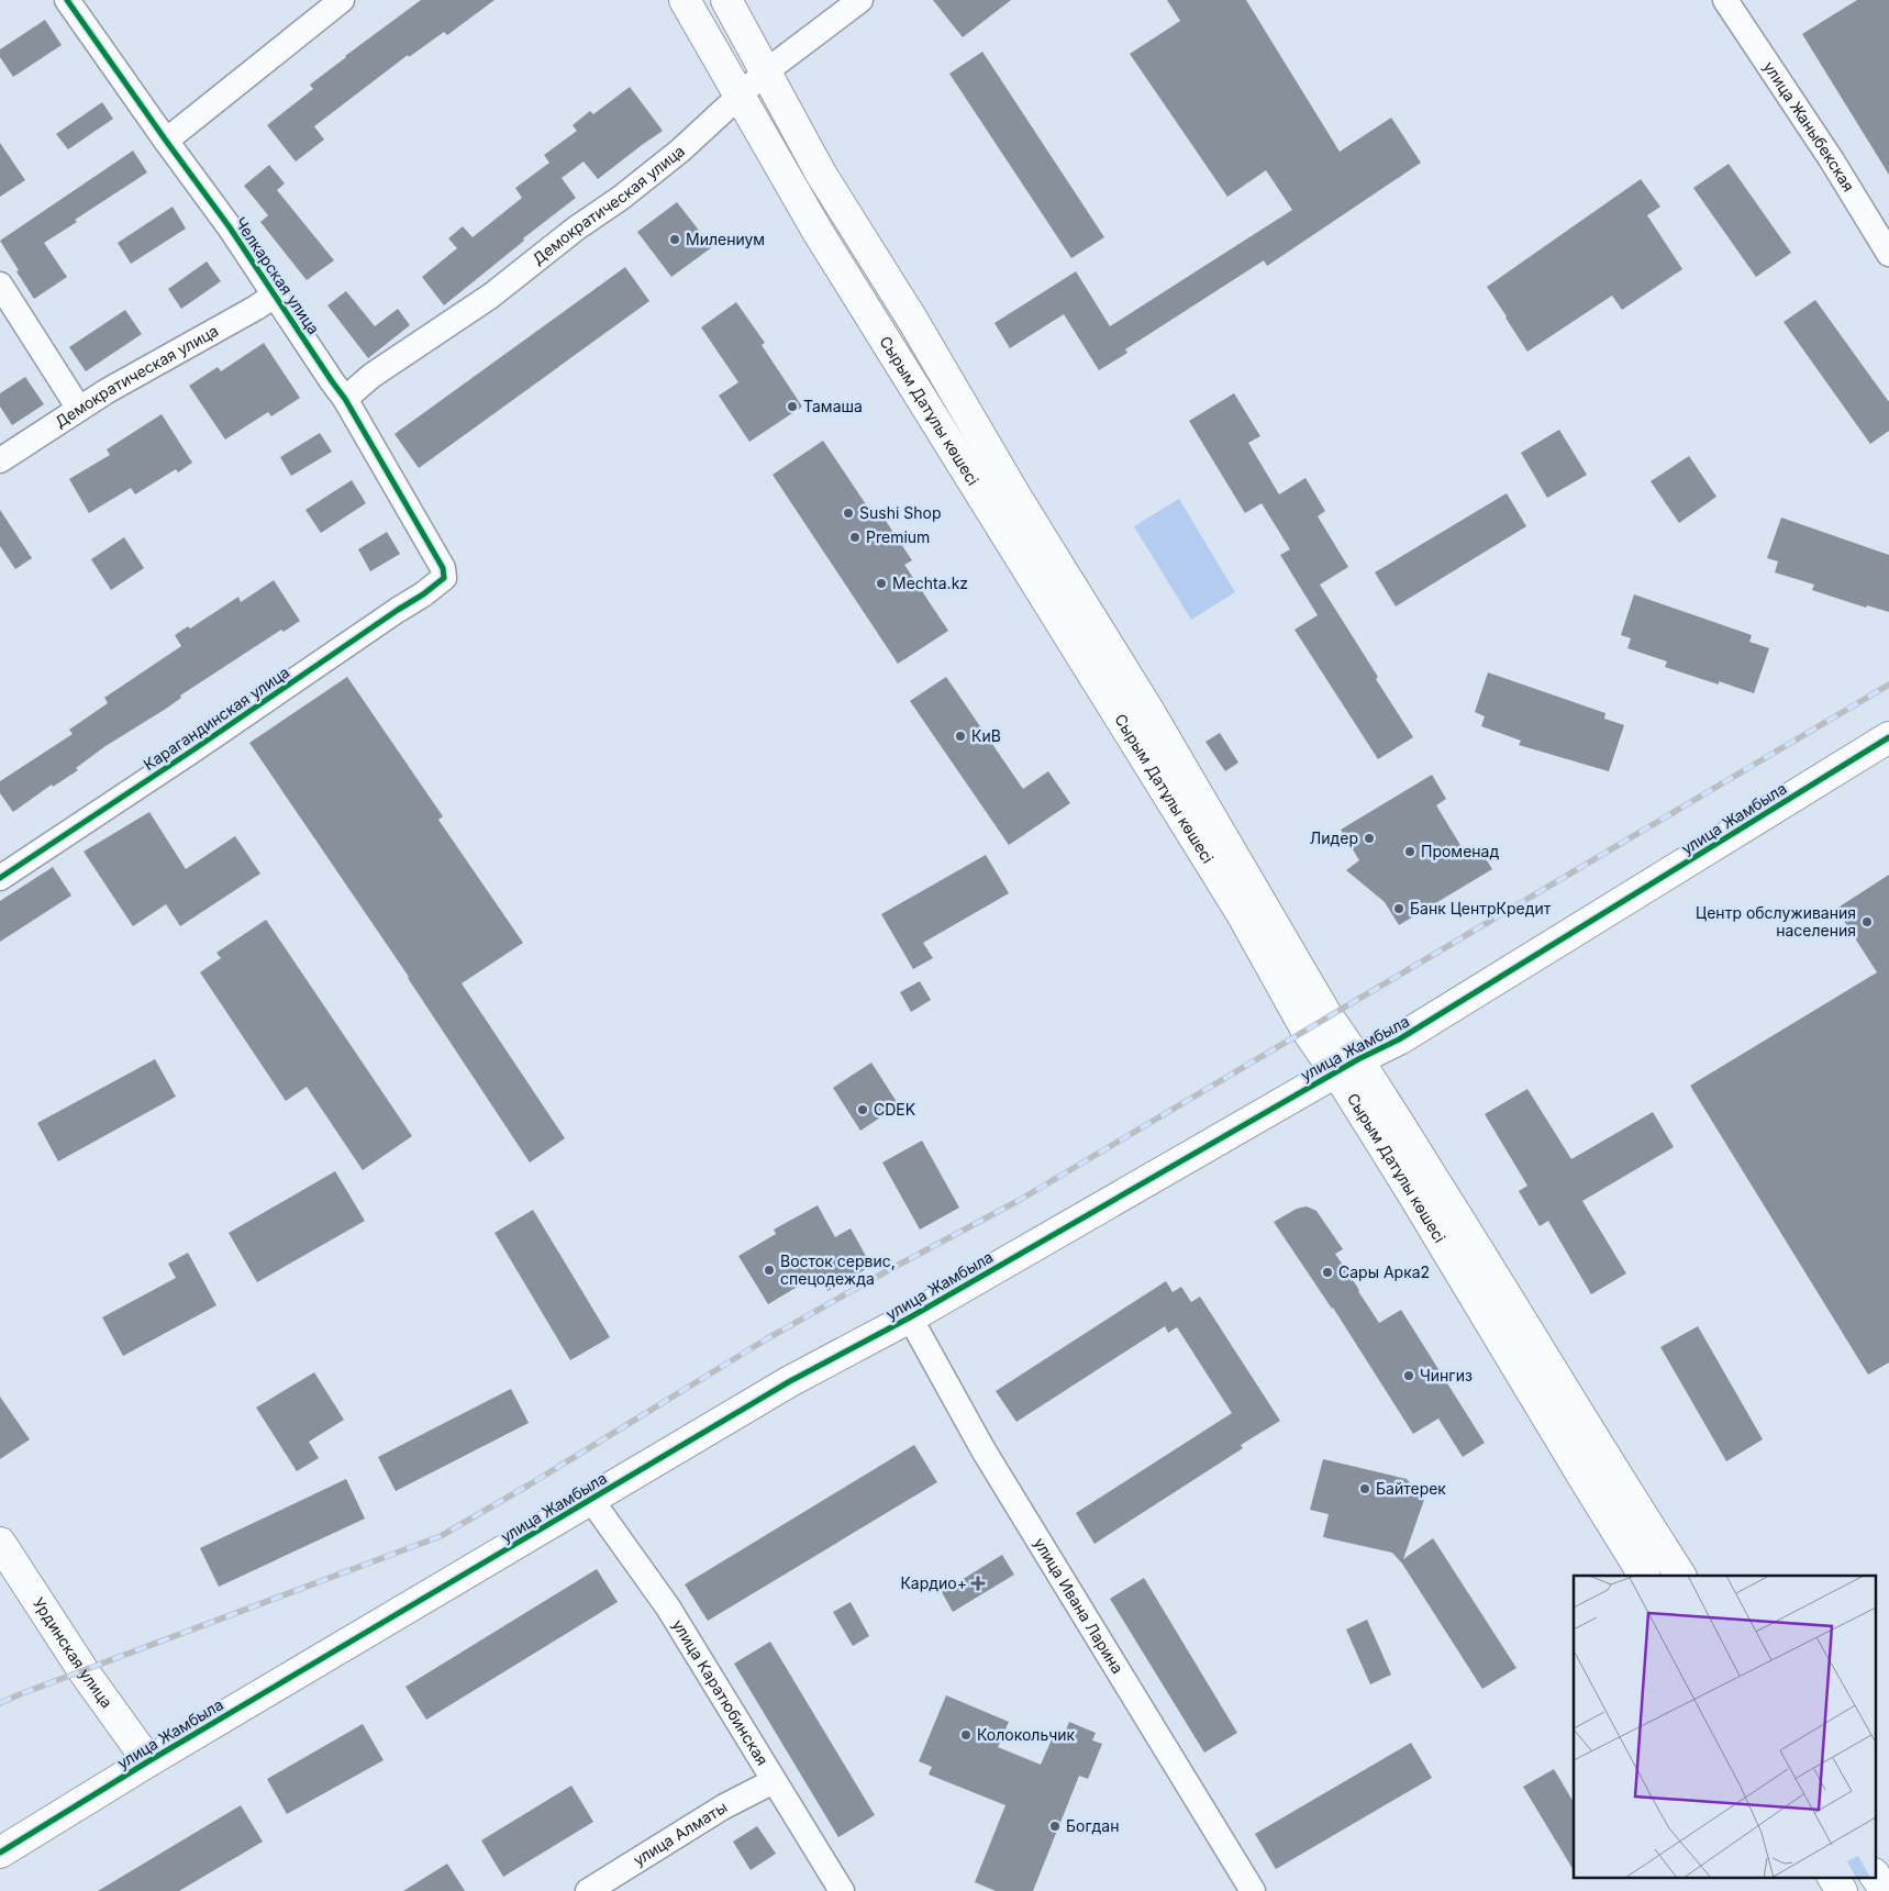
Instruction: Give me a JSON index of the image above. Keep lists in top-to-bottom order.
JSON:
{
  "streets": {
    "main road": ["Сырым Датұлы көшесі", "улица Жамбыла", "Урдинская улица"],
    "street": [
      "улица Жаныбекская",
      "Демократическая улица",
      "Челкарская улица",
      "Карагандинская улица",
      "улица Ивана Ларина",
      "улица Каратюбинская",
      "улица Алматы"
    ]
  },
  "crossings": [
    ["Демократическая улица", "Челкарская улица"],
    ["Демократическая улица", "Сырым Датұлы көшесі"],
    ["Челкарская улица", "Карагандинская улица"],
    ["Сырым Датұлы көшесі", "улица Жамбыла"],
    ["улица Жамбыла", "улица Ивана Ларина"],
    ["улица Жамбыла", "Урдинская улица"],
    ["улица Жамбыла", "улица Каратюбинская"],
    ["улица Каратюбинская", "улица Алматы"]
  ],
  "places": {
    "other": [
      "Милениум",
      "Тамаша",
      "Sushi Shop",
      "Premium",
      "Mechta.kz",
      "КиВ",
      "Лидер",
      "Променад",
      "Банк ЦентрКредит",
      "Центр обслуживания наcеления",
      "CDEK",
      "Восток сервис, спецодежда",
      "Сары Арка2",
      "Чингиз",
      "Байтерек",
      "Колокольчик",
      "Богдан"
    ],
    "health": ["Кардио+"]
  }
}
